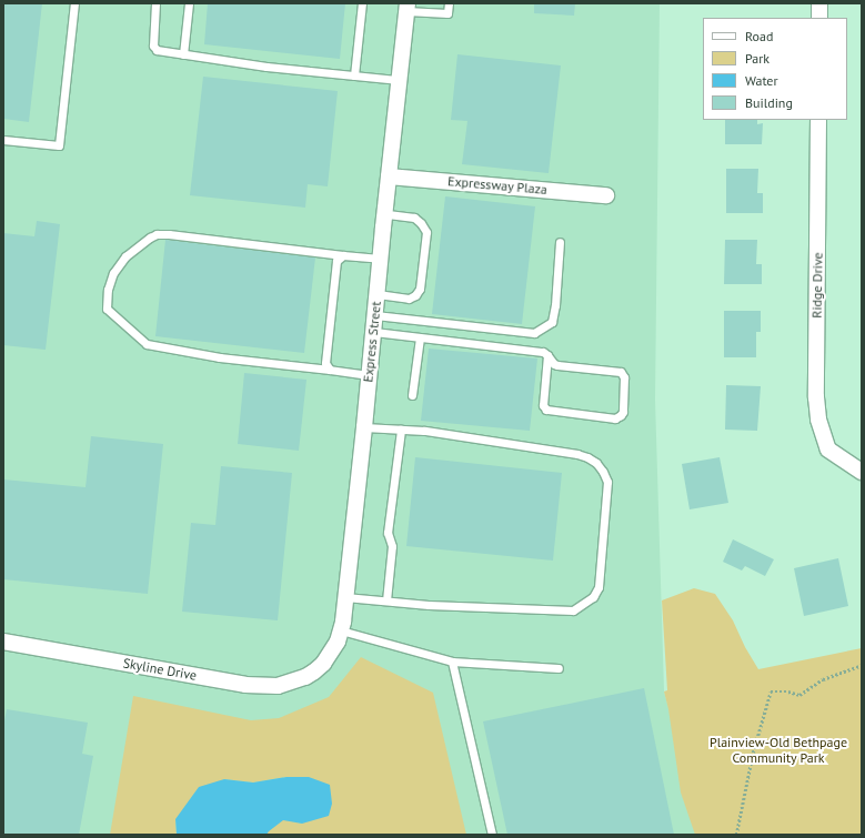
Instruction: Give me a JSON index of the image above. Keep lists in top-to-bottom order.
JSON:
{
  "streets": {
    "street": [
      "Expressway Plaza",
      "Ridge Drive",
      "Express Street",
      "Skyline Drive"
    ]
  },
  "crossings": [
    ["Expressway Plaza", "Express Street"],
    ["Express Street", "Skyline Drive"]
  ],
  "parks": ["Plainview-Old Bethpage Community Park"],
  "legend": [
    "Road",
    "Park",
    "Water",
    "Building"
  ]
}
